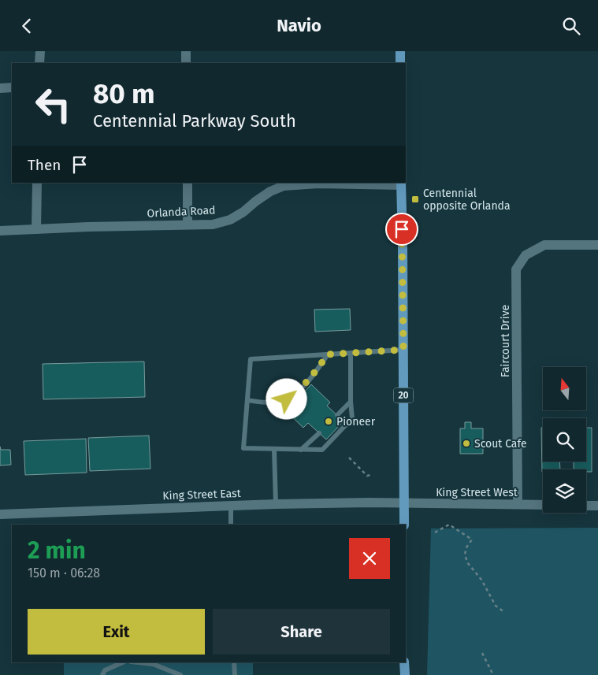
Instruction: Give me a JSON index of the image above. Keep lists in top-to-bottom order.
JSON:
{
  "streets": {
    "main road": ["20"],
    "street": [
      "Orlanda Road",
      "Faircourt Drive",
      "King Street West",
      "King Street East"
    ]
  },
  "crossings": [
    ["Orlanda Road", "20"],
    ["Faircourt Drive", "King Street West"],
    ["20", "King Street West"],
    ["20", "King Street East"],
    ["King Street West", "King Street East"]
  ],
  "places": {
    "transit": ["Centennial opposite Orlanda"],
    "other": ["Pioneer", "Scout Cafe"]
  },
  "north": "top",
  "page": {
    "header": "Navio",
    "turn": ["80 m", "Centennial Parkway South"],
    "then": "Then",
    "heading": ["2 min", "150 m · 06:28"],
    "buttons": ["Exit", "Share"]
  }
}
